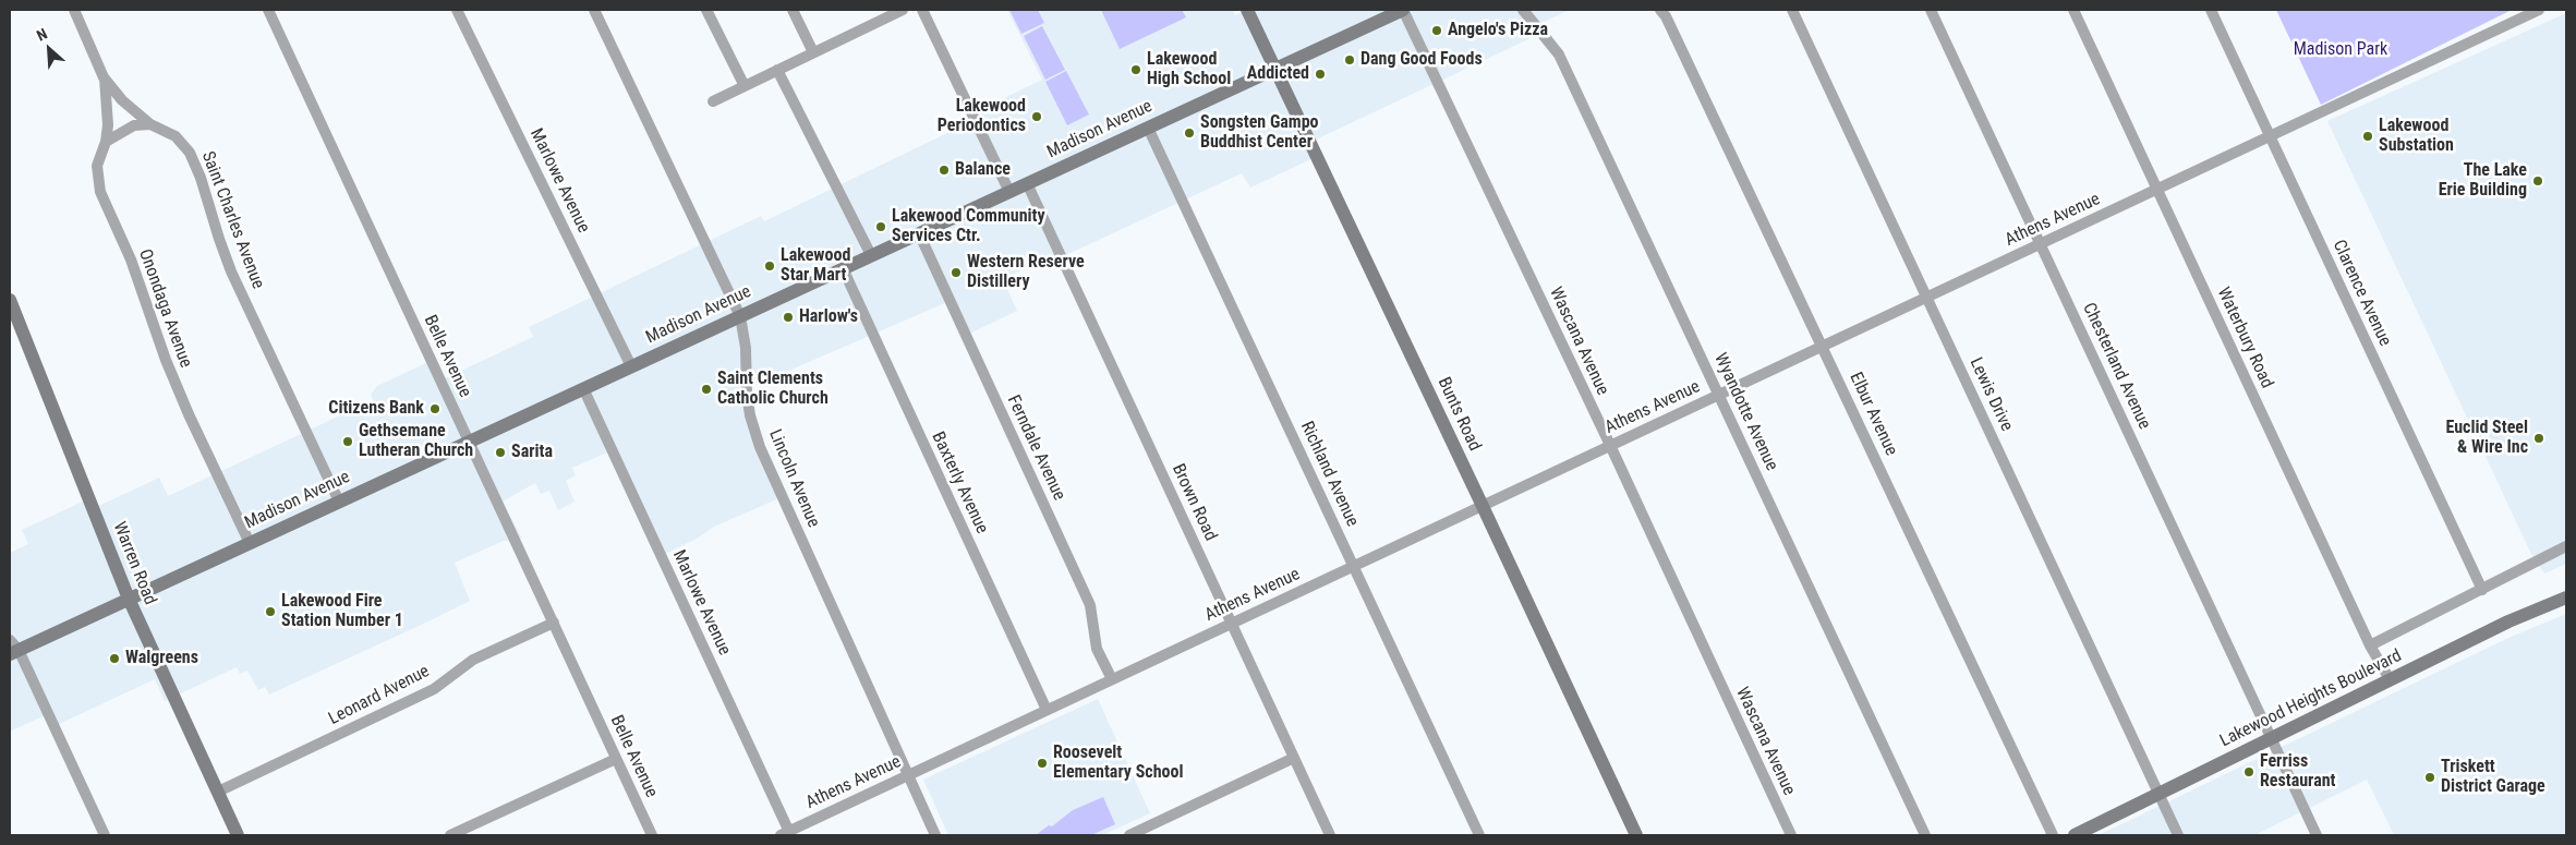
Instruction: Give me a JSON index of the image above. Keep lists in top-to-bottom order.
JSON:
{
  "streets": {
    "main road": [
      "Madison Avenue",
      "Bunts Road",
      "Warren Road",
      "Lakewood Heights Boulevard"
    ],
    "street": [
      "Marlowe Avenue",
      "Saint Charles Avenue",
      "Athens Avenue",
      "Clarence Avenue",
      "Onondaga Avenue",
      "Waterbury Road",
      "Wascana Avenue",
      "Belle Avenue",
      "Chesterland Avenue",
      "Lewis Drive",
      "Wyandotte Avenue",
      "Elbur Avenue",
      "Ferndale Avenue",
      "Richland Avenue",
      "Lincoln Avenue",
      "Baxterly Avenue",
      "Brown Road",
      "Leonard Avenue"
    ]
  },
  "crossings": [
    ["Madison Avenue", "Marlowe Avenue"],
    ["Madison Avenue", "Saint Charles Avenue"],
    ["Madison Avenue", "Onondaga Avenue"],
    ["Madison Avenue", "Wascana Avenue"],
    ["Madison Avenue", "Belle Avenue"],
    ["Madison Avenue", "Bunts Road"],
    ["Madison Avenue", "Ferndale Avenue"],
    ["Madison Avenue", "Richland Avenue"],
    ["Madison Avenue", "Lincoln Avenue"],
    ["Madison Avenue", "Baxterly Avenue"],
    ["Madison Avenue", "Brown Road"],
    ["Madison Avenue", "Warren Road"],
    ["Marlowe Avenue", "Athens Avenue"],
    ["Saint Charles Avenue", "Onondaga Avenue"],
    ["Athens Avenue", "Clarence Avenue"],
    ["Athens Avenue", "Waterbury Road"],
    ["Athens Avenue", "Wascana Avenue"],
    ["Athens Avenue", "Chesterland Avenue"],
    ["Athens Avenue", "Lewis Drive"],
    ["Athens Avenue", "Wyandotte Avenue"],
    ["Athens Avenue", "Bunts Road"],
    ["Athens Avenue", "Elbur Avenue"],
    ["Athens Avenue", "Ferndale Avenue"],
    ["Athens Avenue", "Richland Avenue"],
    ["Athens Avenue", "Lincoln Avenue"],
    ["Athens Avenue", "Baxterly Avenue"],
    ["Athens Avenue", "Brown Road"],
    ["Waterbury Road", "Lakewood Heights Boulevard"],
    ["Belle Avenue", "Leonard Avenue"],
    ["Chesterland Avenue", "Lakewood Heights Boulevard"],
    ["Lewis Drive", "Lakewood Heights Boulevard"],
    ["Warren Road", "Leonard Avenue"]
  ],
  "parks": ["Madison Park"],
  "places": [
    "Angelo's Pizza",
    "Dang Good Foods",
    "Lakewood High School",
    "Addicted",
    "Lakewood Periodontics",
    "Songsten Gampo Buddhist Center",
    "Lakewood Substation",
    "Balance",
    "The Lake Erie Building",
    "Lakewood Community Services Ctr.",
    "Lakewood Star Mart",
    "Western Reserve Distillery",
    "Harlow's",
    "Saint Clements Catholic Church",
    "Citizens Bank",
    "Euclid Steel & Wire Inc",
    "Gethsemane Lutheran Church",
    "Sarita",
    "Lakewood Fire Station Number 1",
    "Walgreens",
    "Roosevelt Elementary School",
    "Ferriss Restaurant",
    "Triskett District Garage"
  ],
  "north": "top left"
}
